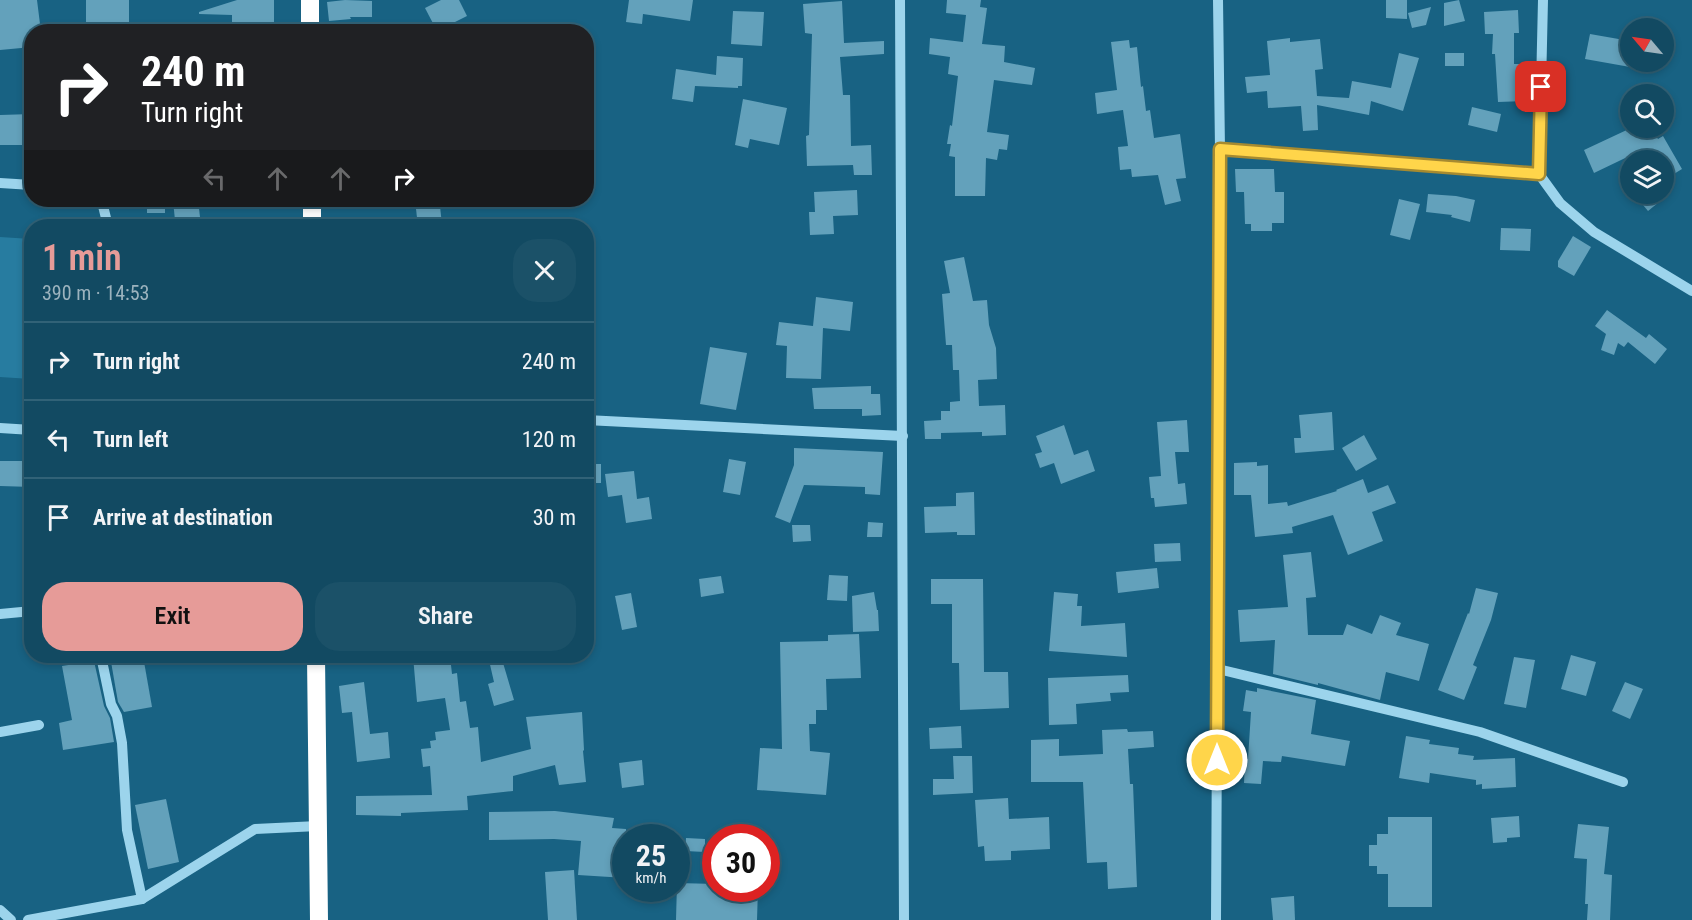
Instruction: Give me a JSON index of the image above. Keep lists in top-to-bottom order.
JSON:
{
  "north": "top left",
  "page": {
    "turn": ["240 m", "Turn right"],
    "heading": ["1 min", "390 m · 14:53"],
    "list": [
      {
        "name": "Turn right",
        "value": "240 m"
      },
      {
        "name": "Turn left",
        "value": "120 m"
      },
      {
        "name": "Arrive at destination",
        "value": "30 m"
      }
    ],
    "buttons": ["Exit", "Share"],
    "speed": "25 km/h",
    "limit": "30"
  }
}
